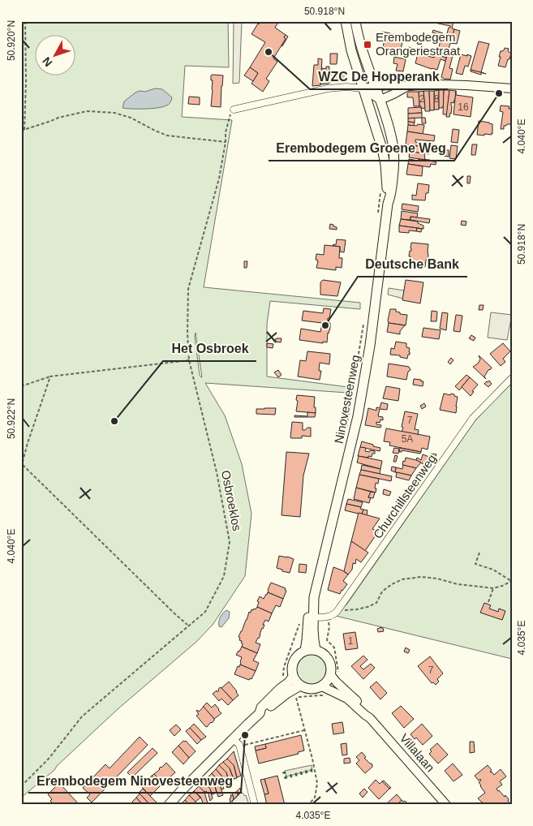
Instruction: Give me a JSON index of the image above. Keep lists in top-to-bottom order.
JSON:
{
  "streets": {
    "main road": ["Ninovesteenweg"],
    "street": ["Churchillsteenweg", "Villalaan"],
    "path": ["Osbroeklos"]
  },
  "crossings": [
    ["Ninovesteenweg", "Villalaan"]
  ],
  "places": {
    "transit": ["Erembodegem Orangeriestraat"],
    "other": [
      "WZC De Hopperank",
      "Erembodegem Groene Weg",
      "Deutsche Bank",
      "Het Osbroek",
      "Erembodegem Ninovesteenweg"
    ]
  },
  "house_numbers": [
    "2",
    "8",
    "16",
    "7",
    "5A",
    "1",
    "7"
  ],
  "north": "bottom left",
  "coordinates": [
    "50.918°N",
    "50.920°N",
    "4.040°E",
    "50.922°N",
    "4.035°E"
  ]
}
